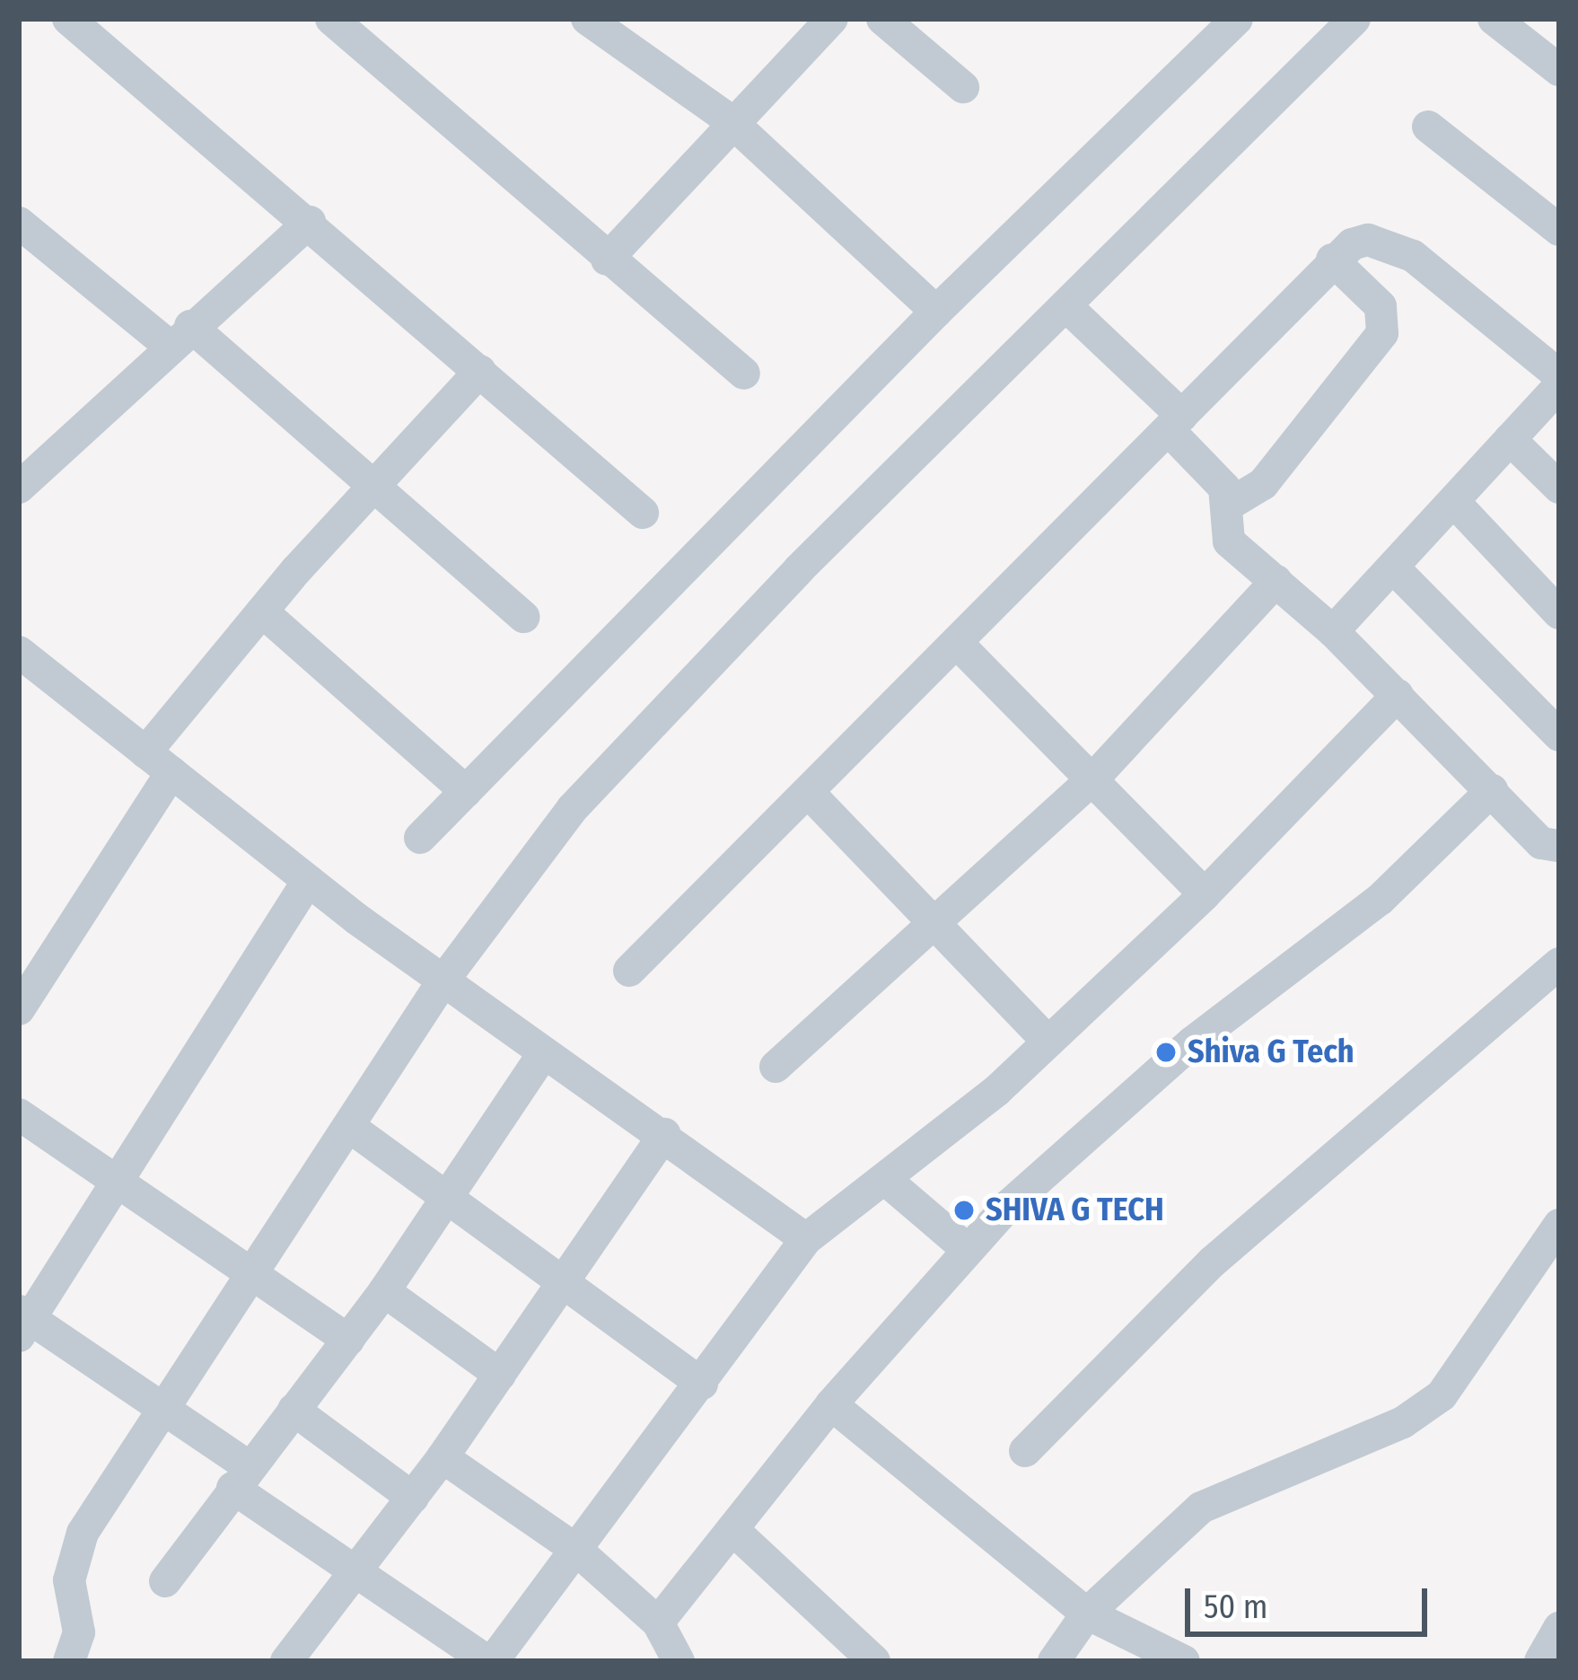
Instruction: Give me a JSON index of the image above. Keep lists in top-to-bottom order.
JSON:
{
  "places": ["Shiva G Tech", "SHIVA G TECH"],
  "scale_bar": "50 m"
}
